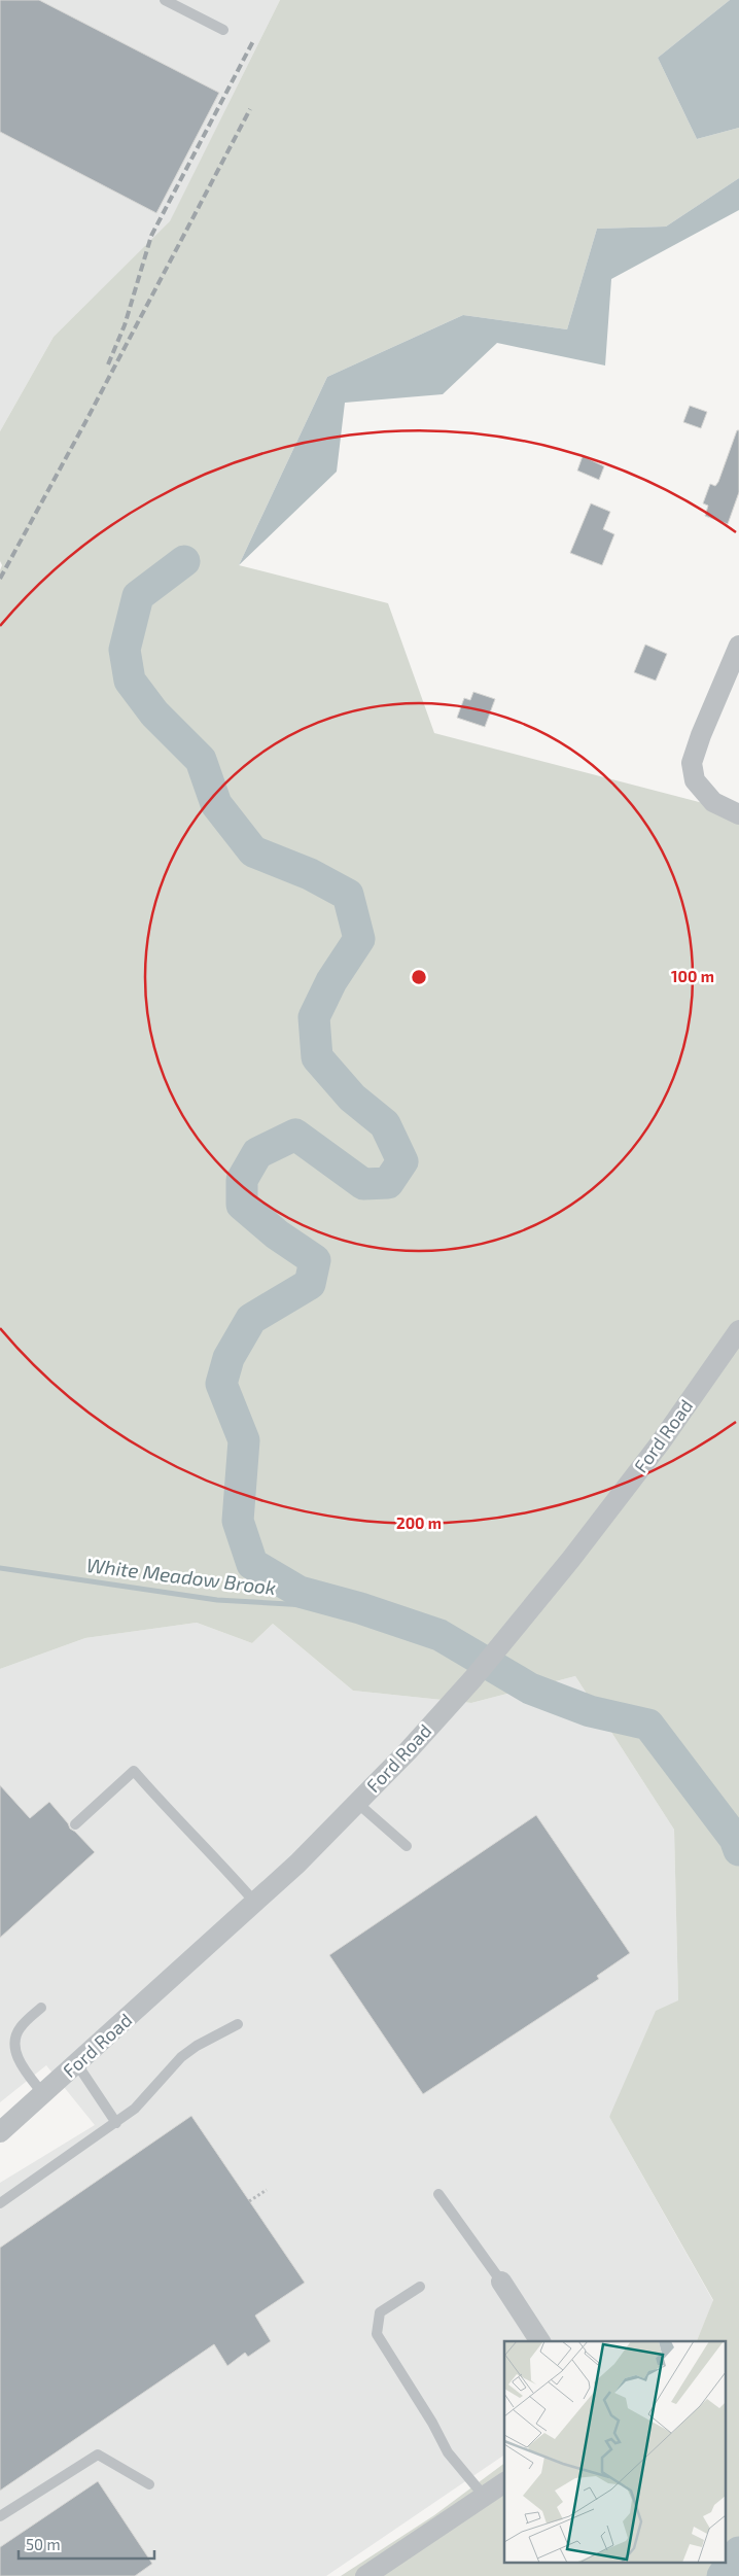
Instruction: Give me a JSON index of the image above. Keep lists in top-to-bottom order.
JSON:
{
  "streets": {
    "street": ["Ford Road"]
  },
  "water": ["White Meadow Brook"],
  "scale_bar": "50 m",
  "rings": ["100 m", "200 m"]
}
